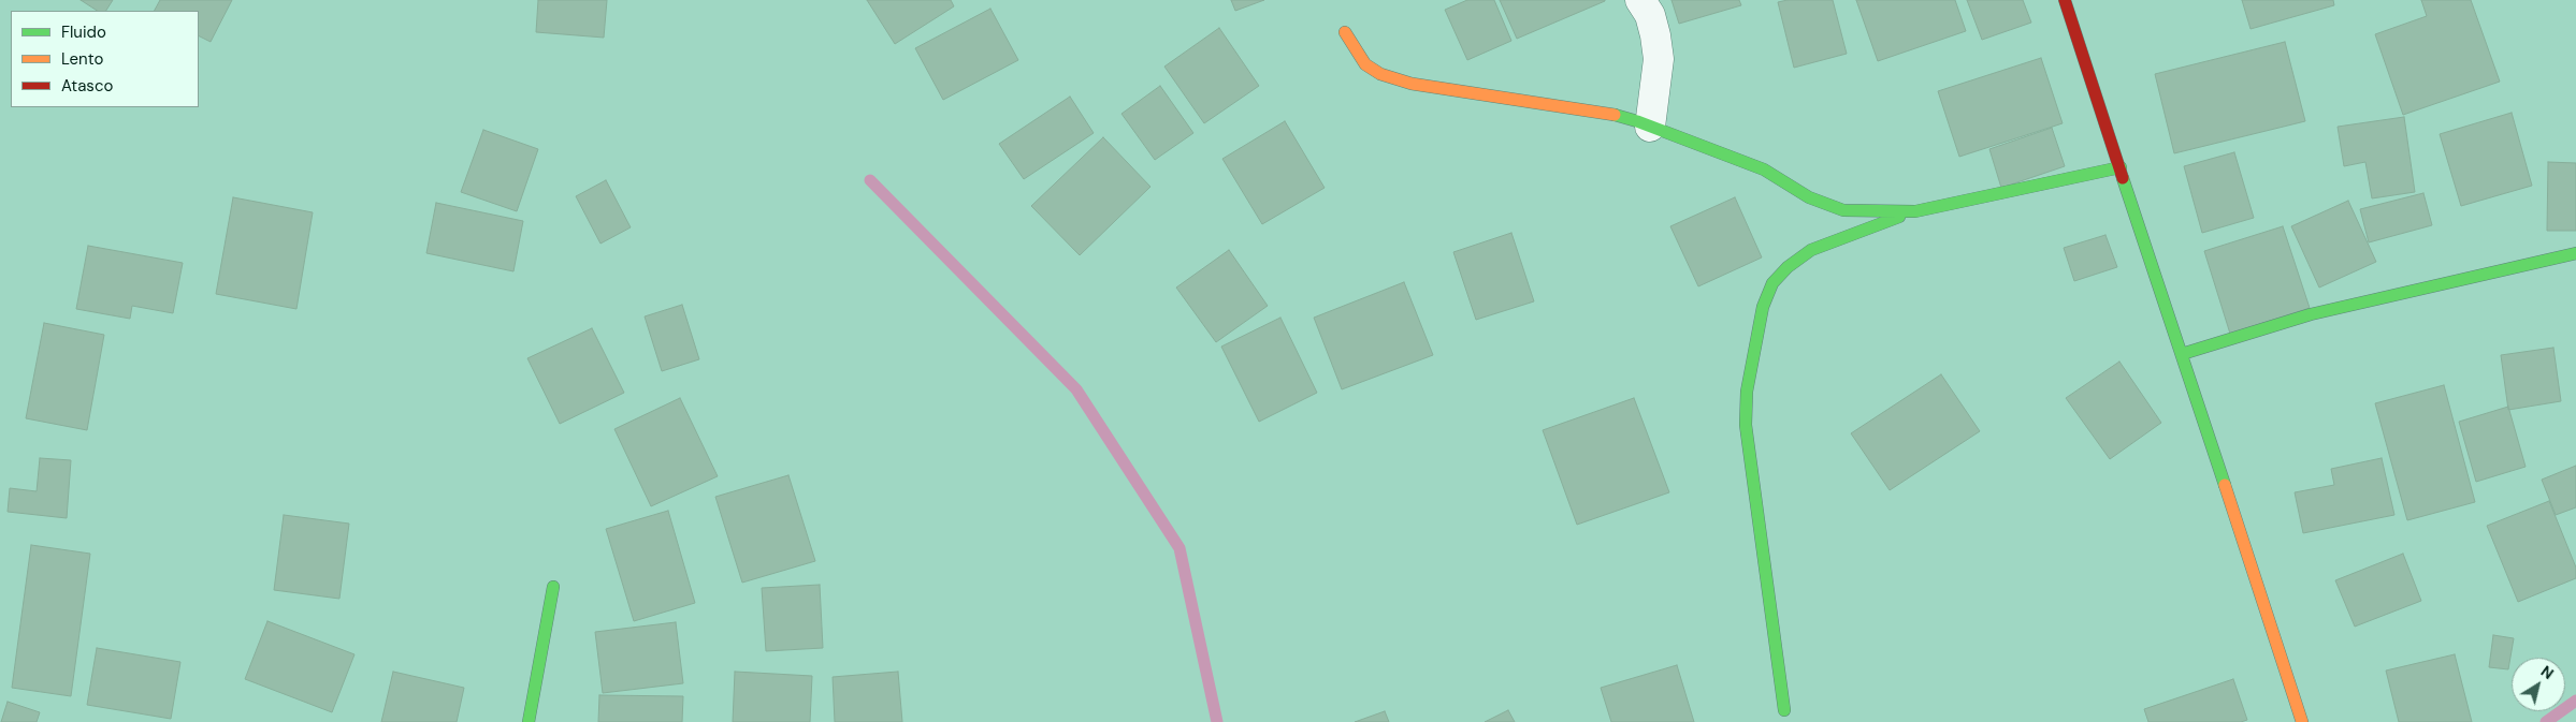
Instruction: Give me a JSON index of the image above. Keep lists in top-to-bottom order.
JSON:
{
  "legend": ["Fluido", "Lento", "Atasco"],
  "north": "top right"
}
